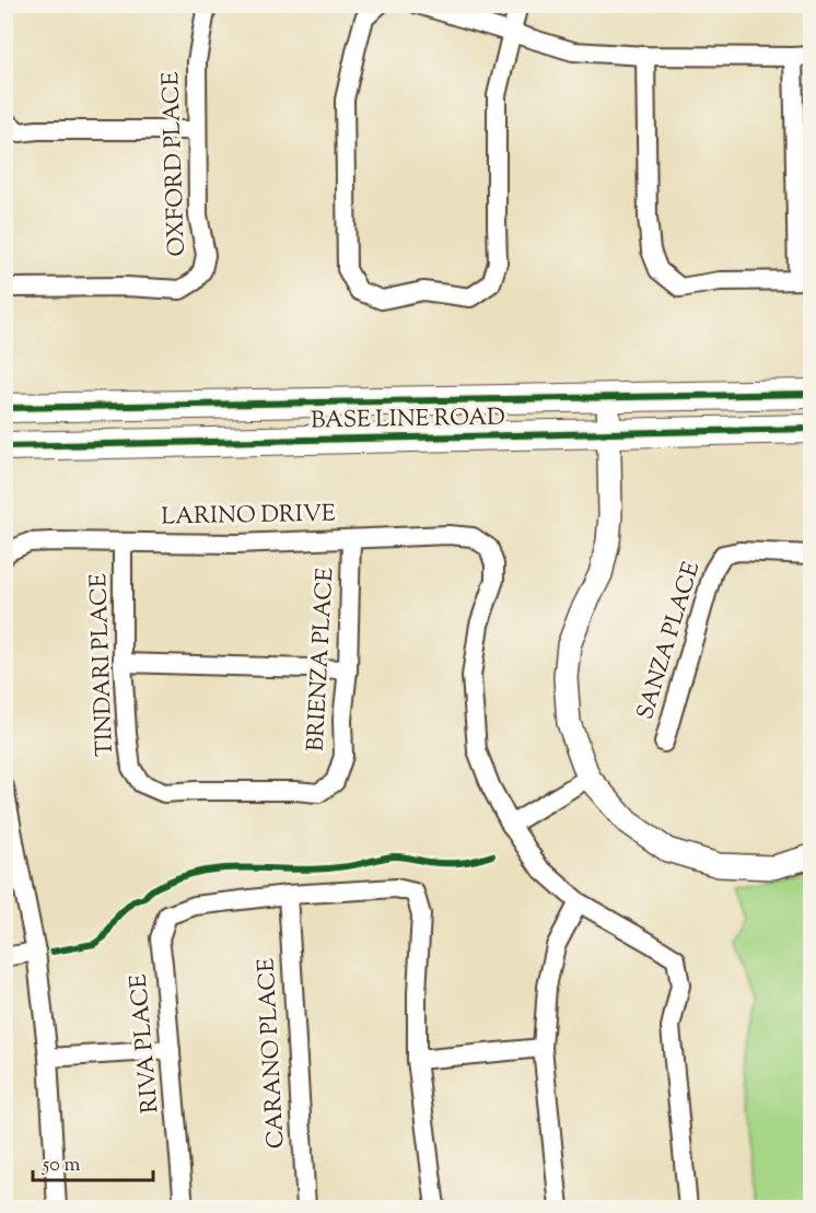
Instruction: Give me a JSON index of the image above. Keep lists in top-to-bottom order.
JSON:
{
  "streets": {
    "main road": ["BASE LINE ROAD"],
    "street": [
      "OXFORD PLACE",
      "LARINO DRIVE",
      "SANZA PLACE",
      "BRIENZA PLACE",
      "TINDARI PLACE",
      "RIVA PLACE",
      "CARANO PLACE"
    ]
  },
  "crossings": [
    ["LARINO DRIVE", "BRIENZA PLACE"],
    ["LARINO DRIVE", "TINDARI PLACE"],
    ["BRIENZA PLACE", "TINDARI PLACE"],
    ["RIVA PLACE", "CARANO PLACE"]
  ],
  "scale_bar": "50 m"
}
